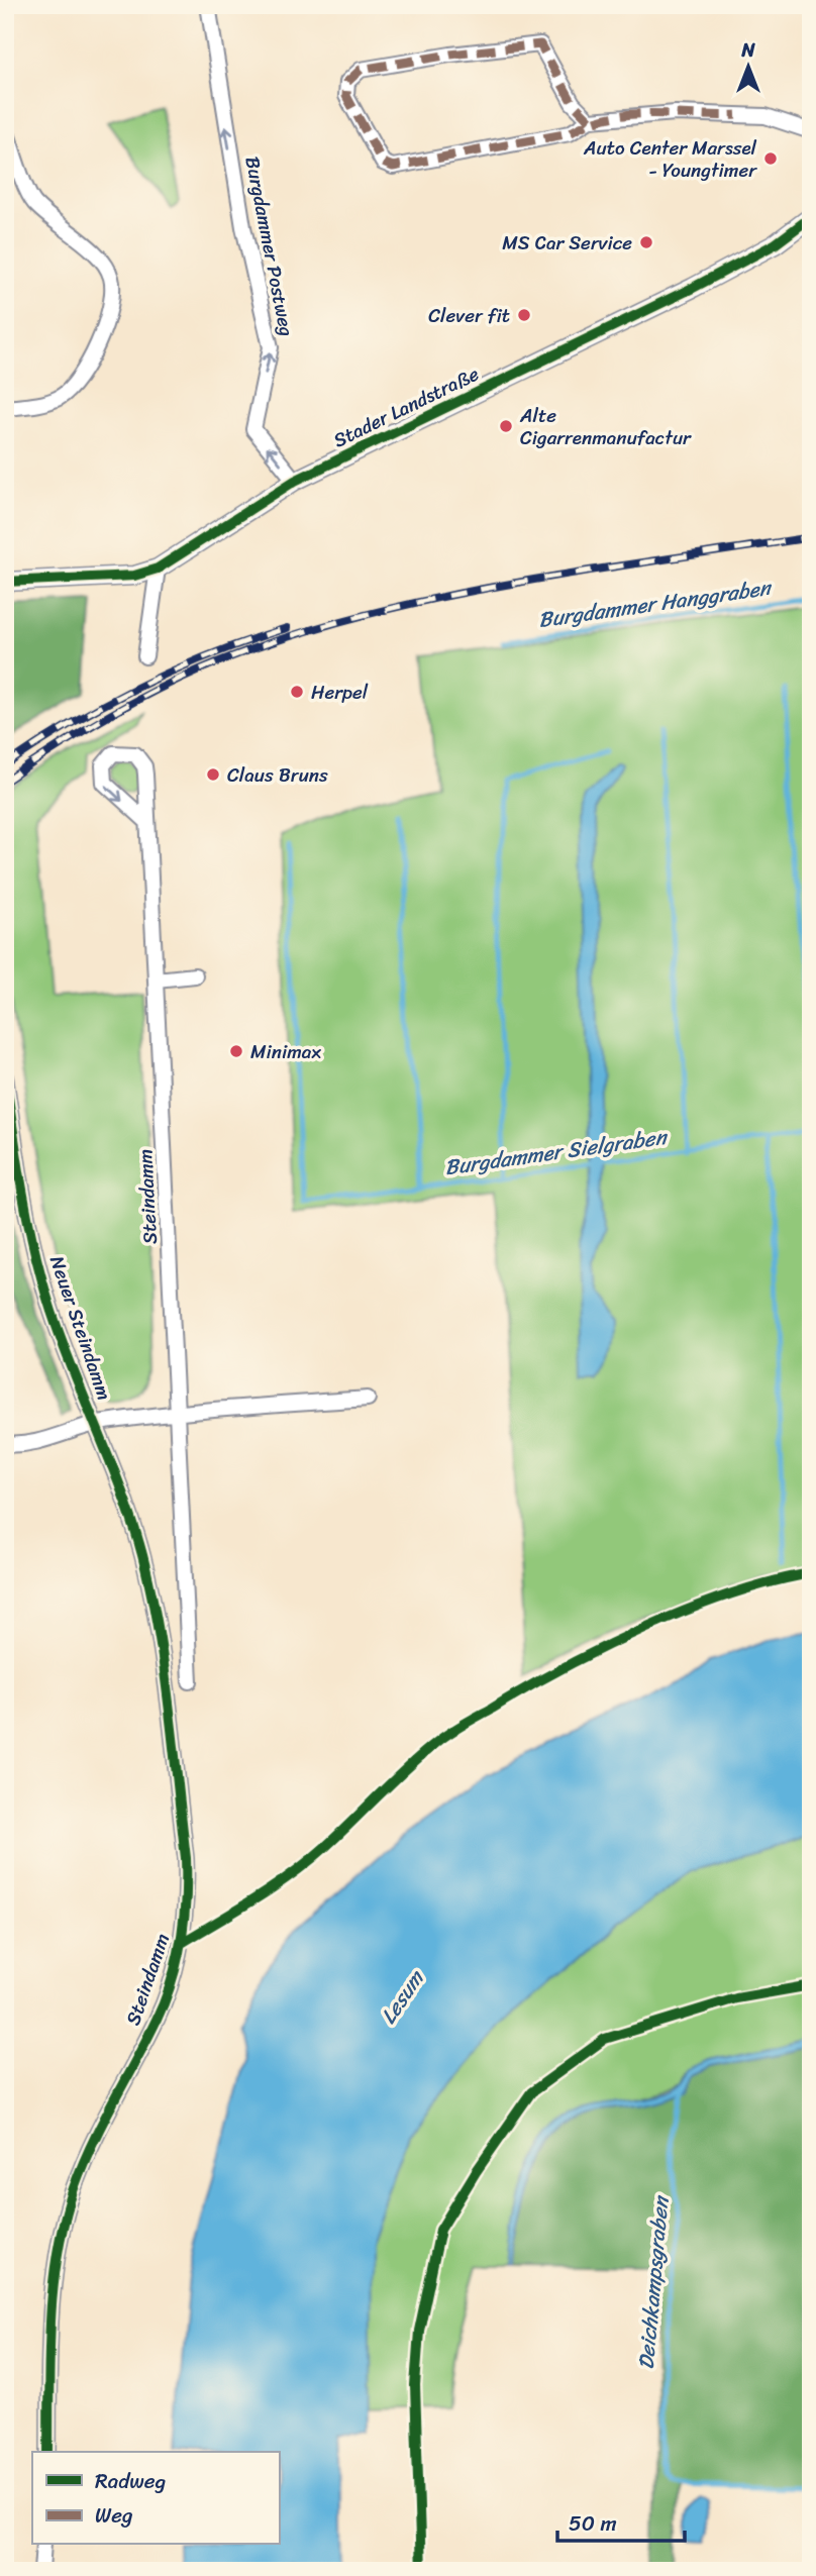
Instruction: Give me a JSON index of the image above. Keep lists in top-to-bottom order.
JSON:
{
  "streets": {
    "street": [
      "Burgdammer Postweg",
      "Stader Landstraße",
      "Steindamm",
      "Neuer Steindamm"
    ]
  },
  "crossings": [
    ["Burgdammer Postweg", "Stader Landstraße"],
    ["Steindamm", "Neuer Steindamm"]
  ],
  "one_way": ["Burgdammer Postweg"],
  "water": [
    "Burgdammer Hanggraben",
    "Burgdammer Sielgraben",
    "Lesum",
    "Deichkampsgraben"
  ],
  "places": [
    "Auto Center Marssel - Youngtimer",
    "MS Car Service",
    "Clever fit",
    "Alte Cigarrenmanufactur",
    "Herpel",
    "Claus Bruns",
    "Minimax"
  ],
  "legend": ["Radweg", "Weg"],
  "scale_bar": "50 m",
  "north": "top"
}
